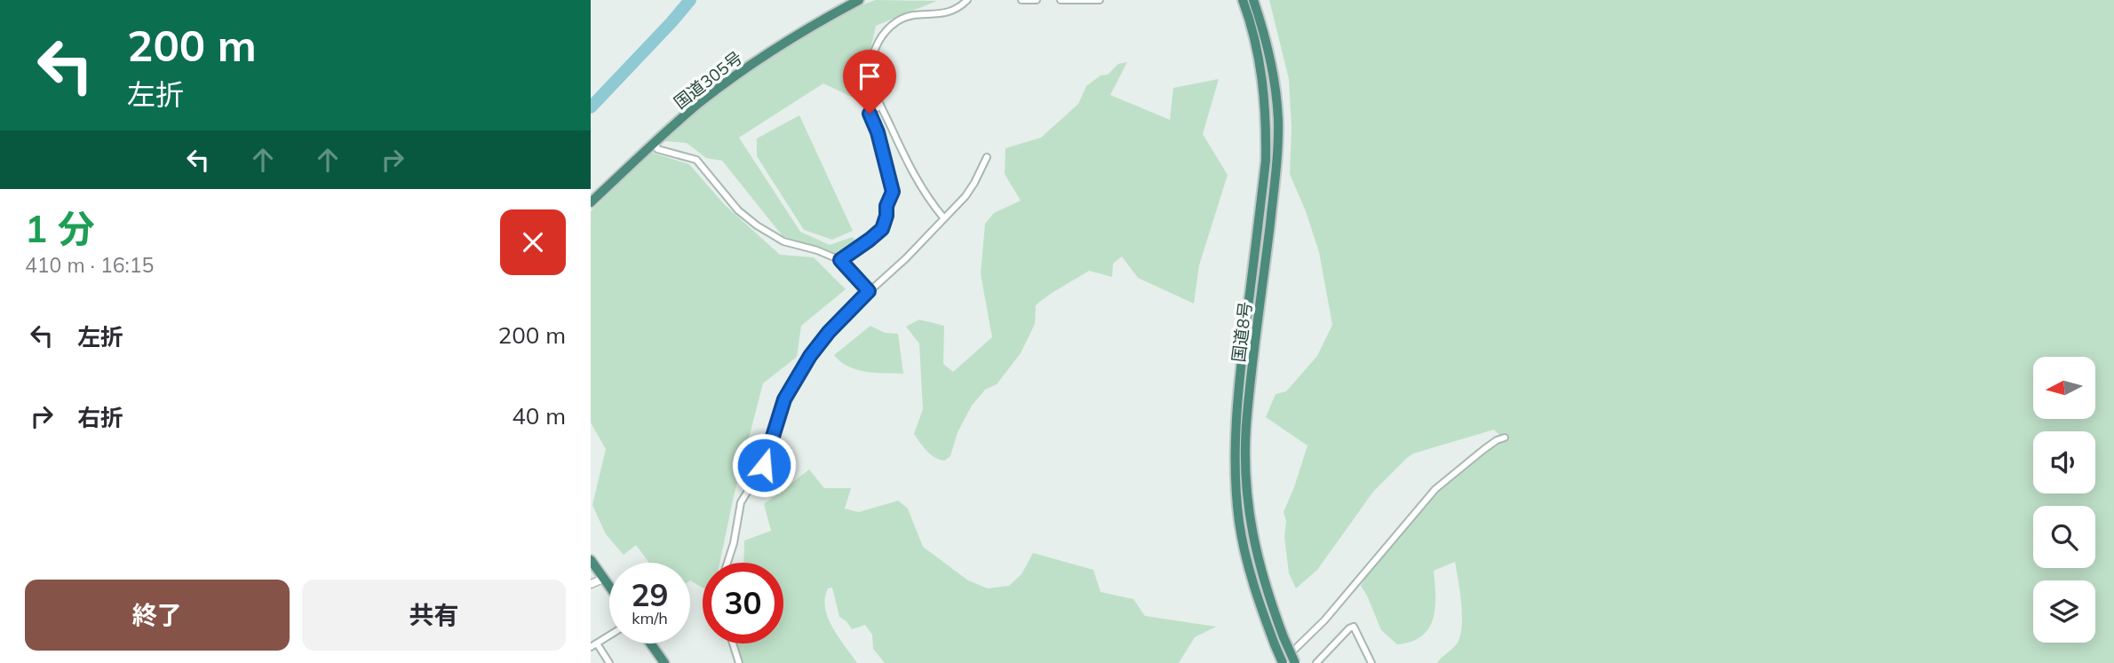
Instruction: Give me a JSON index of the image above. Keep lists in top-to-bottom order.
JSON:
{
  "streets": {
    "highway": ["国道305号", "国道8号"]
  },
  "north": "left",
  "page": {
    "turn": ["200 m", "左折"],
    "heading": ["1 分", "410 m · 16:15"],
    "list": [
      {
        "name": "左折",
        "value": "200 m"
      },
      {
        "name": "右折",
        "value": "40 m"
      }
    ],
    "speed": "29 km/h",
    "limit": "30",
    "buttons": ["終了", "共有"]
  }
}
